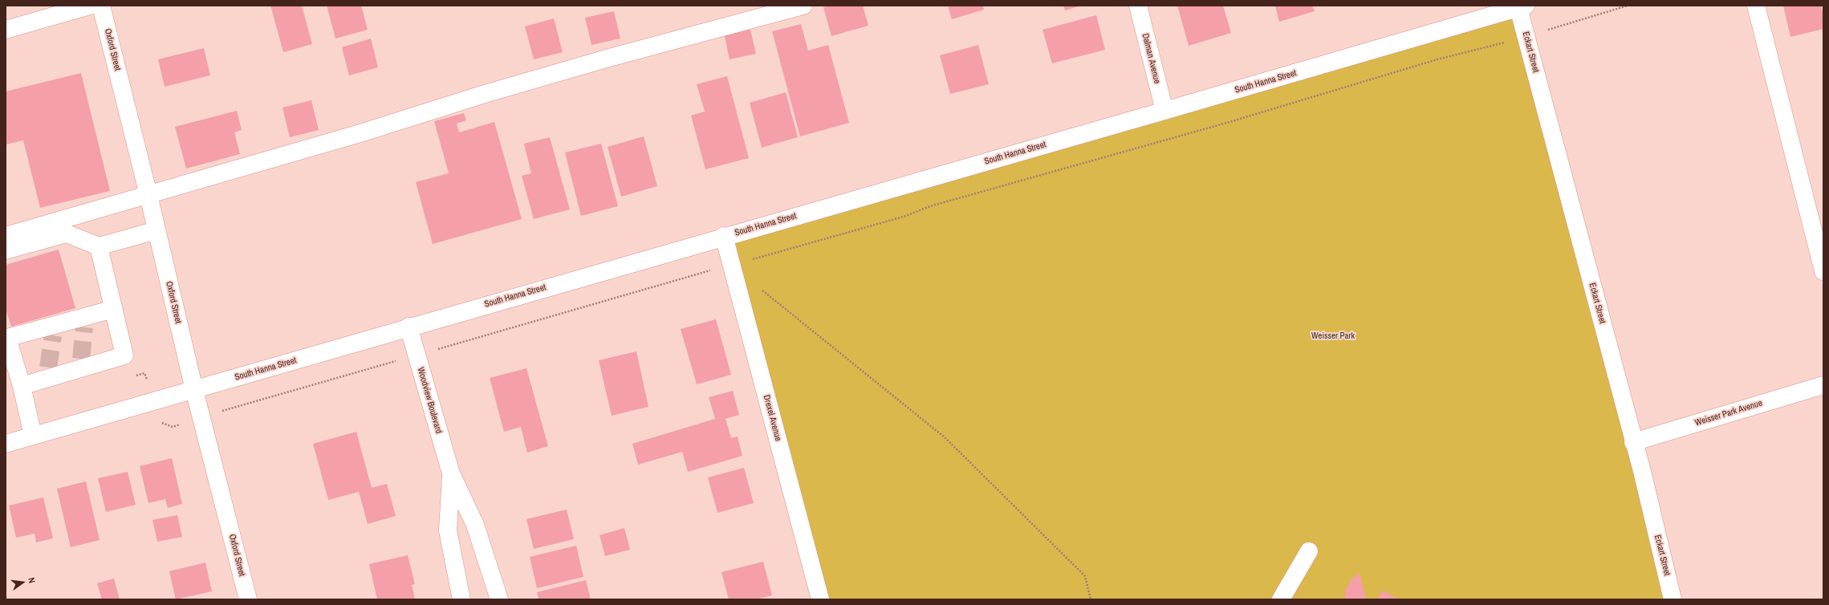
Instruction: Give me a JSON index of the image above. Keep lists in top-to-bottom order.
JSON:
{
  "streets": {
    "street": [
      "Oxford Street",
      "Eckart Street",
      "Dalman Avenue",
      "South Hanna Street",
      "Woodview Boulevard",
      "Weisser Park Avenue",
      "Drexel Avenue"
    ]
  },
  "crossings": [
    ["Oxford Street", "South Hanna Street"],
    ["Eckart Street", "South Hanna Street"],
    ["Eckart Street", "Weisser Park Avenue"],
    ["Dalman Avenue", "South Hanna Street"],
    ["South Hanna Street", "Woodview Boulevard"],
    ["South Hanna Street", "Drexel Avenue"]
  ],
  "parks": ["Weisser Park"],
  "north": "right"
}
